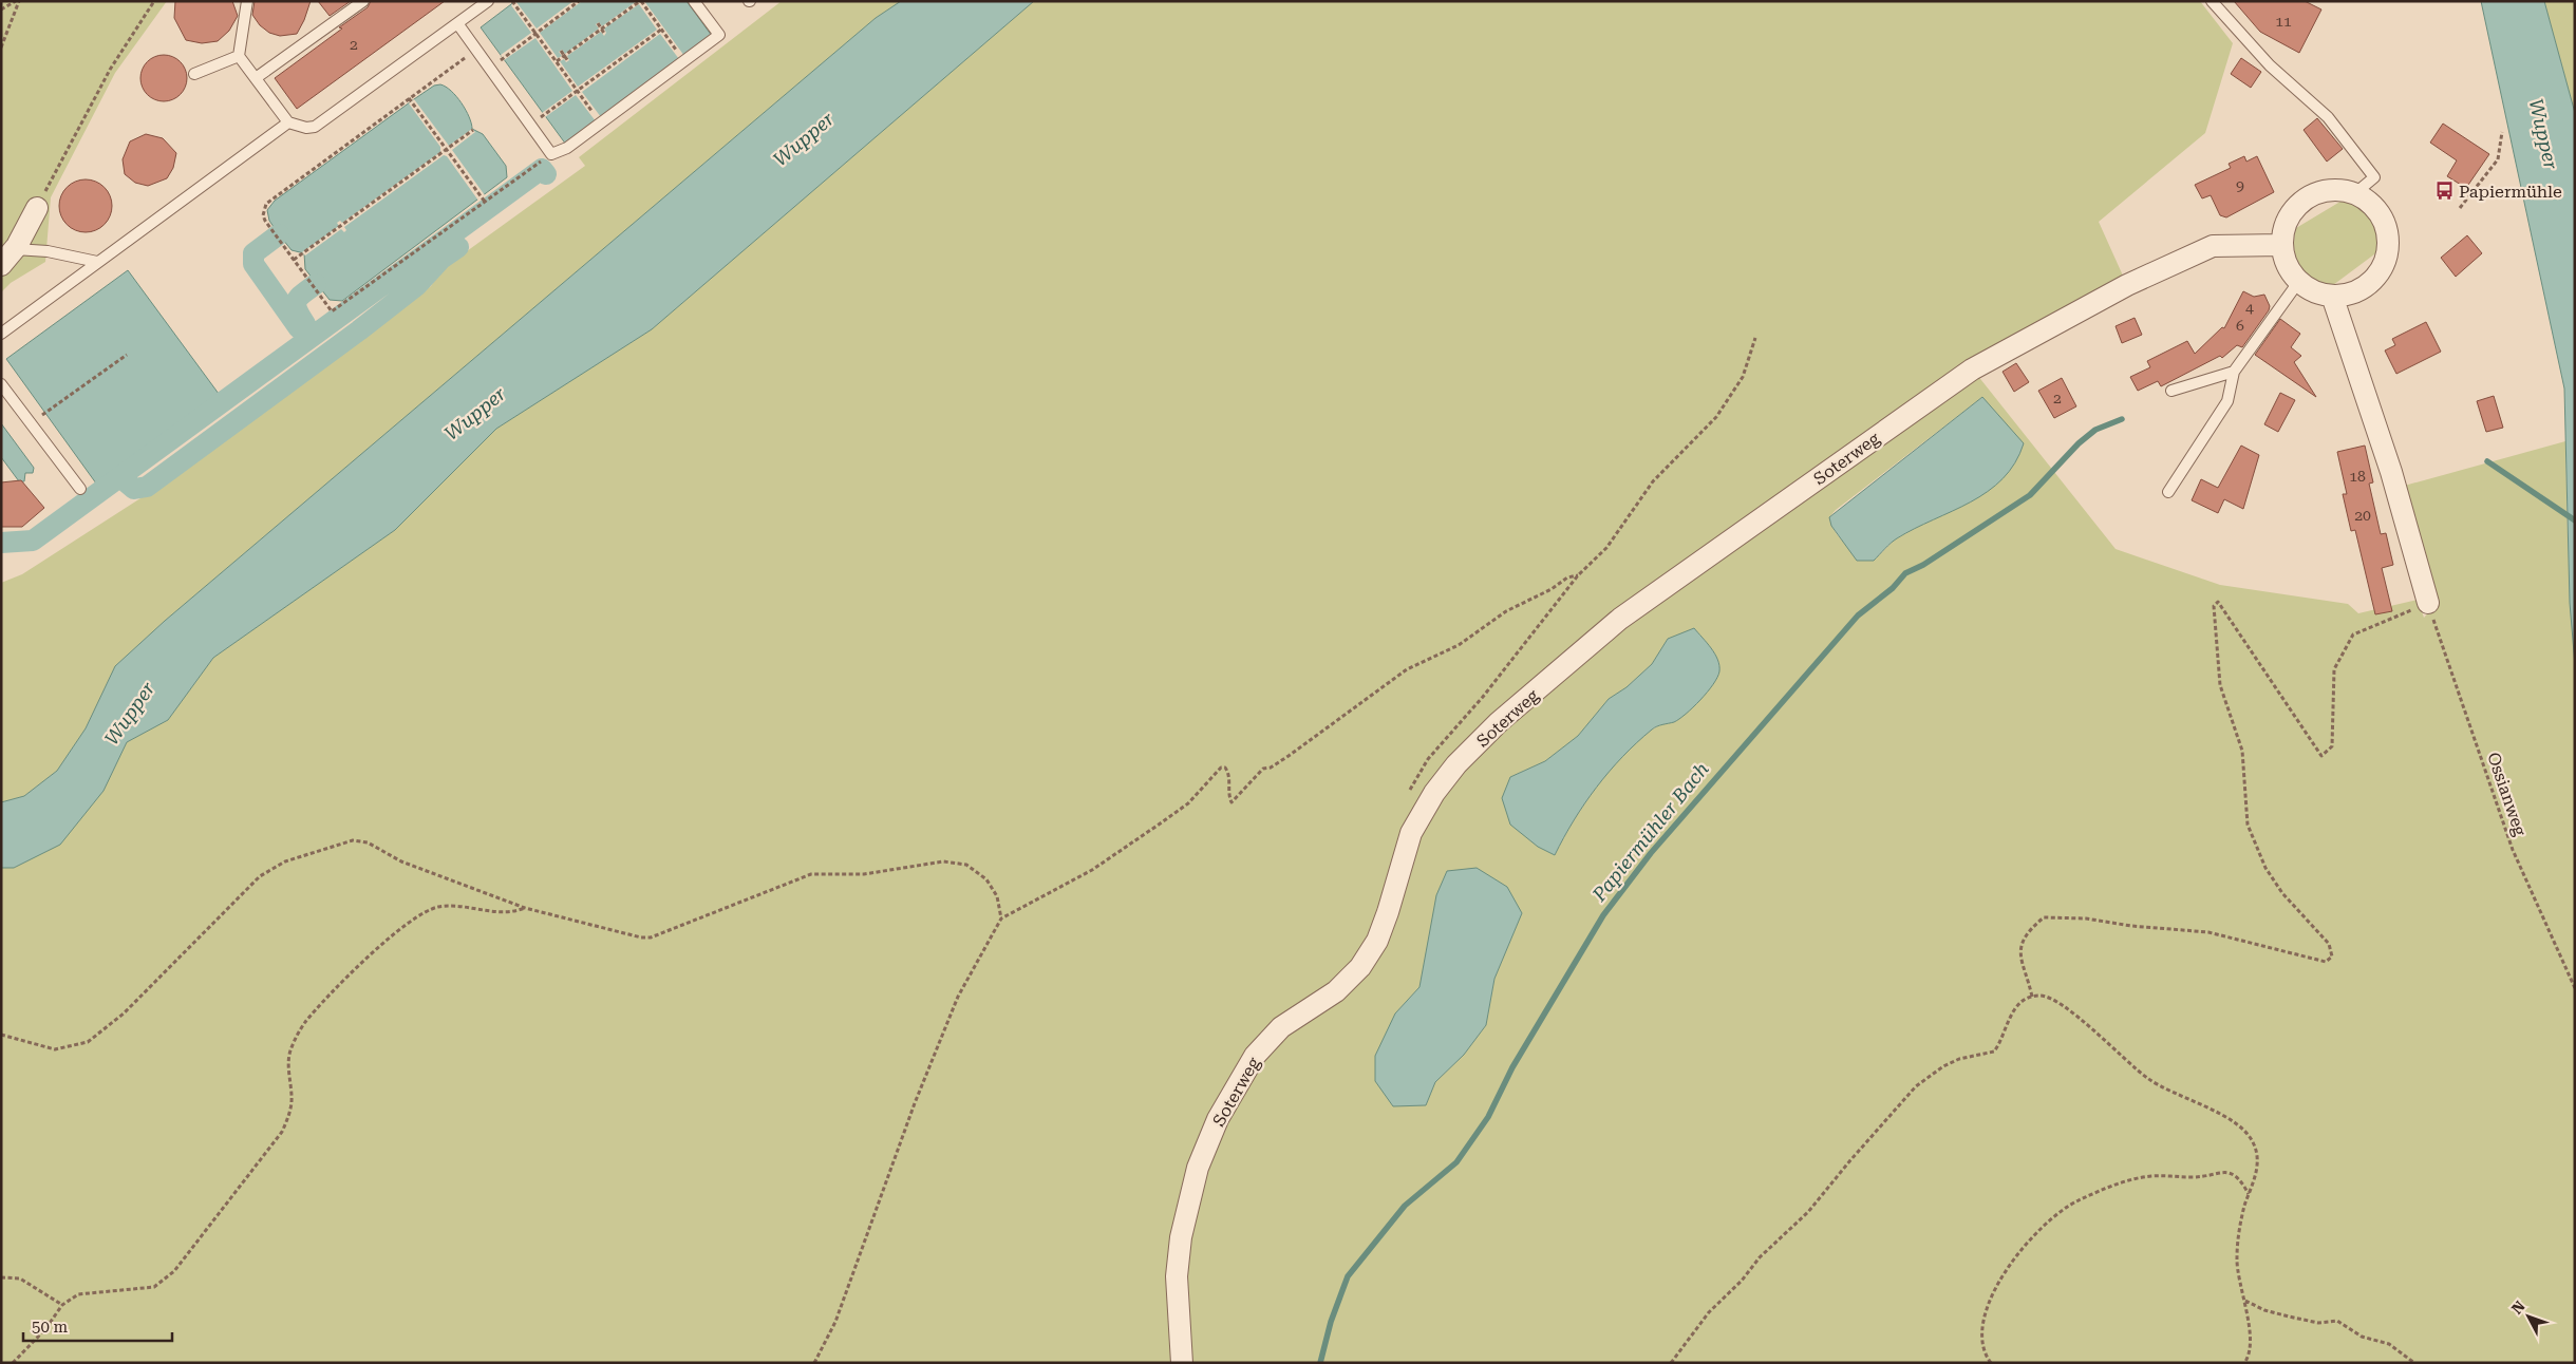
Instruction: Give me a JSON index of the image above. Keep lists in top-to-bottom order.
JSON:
{
  "streets": {
    "street": ["Soterweg"],
    "path": ["Ossianweg"]
  },
  "water": ["Wupper", "Papiermühler Bach"],
  "places": {
    "bus stop": ["Papiermühle"]
  },
  "house_numbers": [
    "11",
    "2",
    "9",
    "4",
    "6",
    "2",
    "18",
    "20"
  ],
  "scale_bar": "50 m",
  "north": "top left"
}
